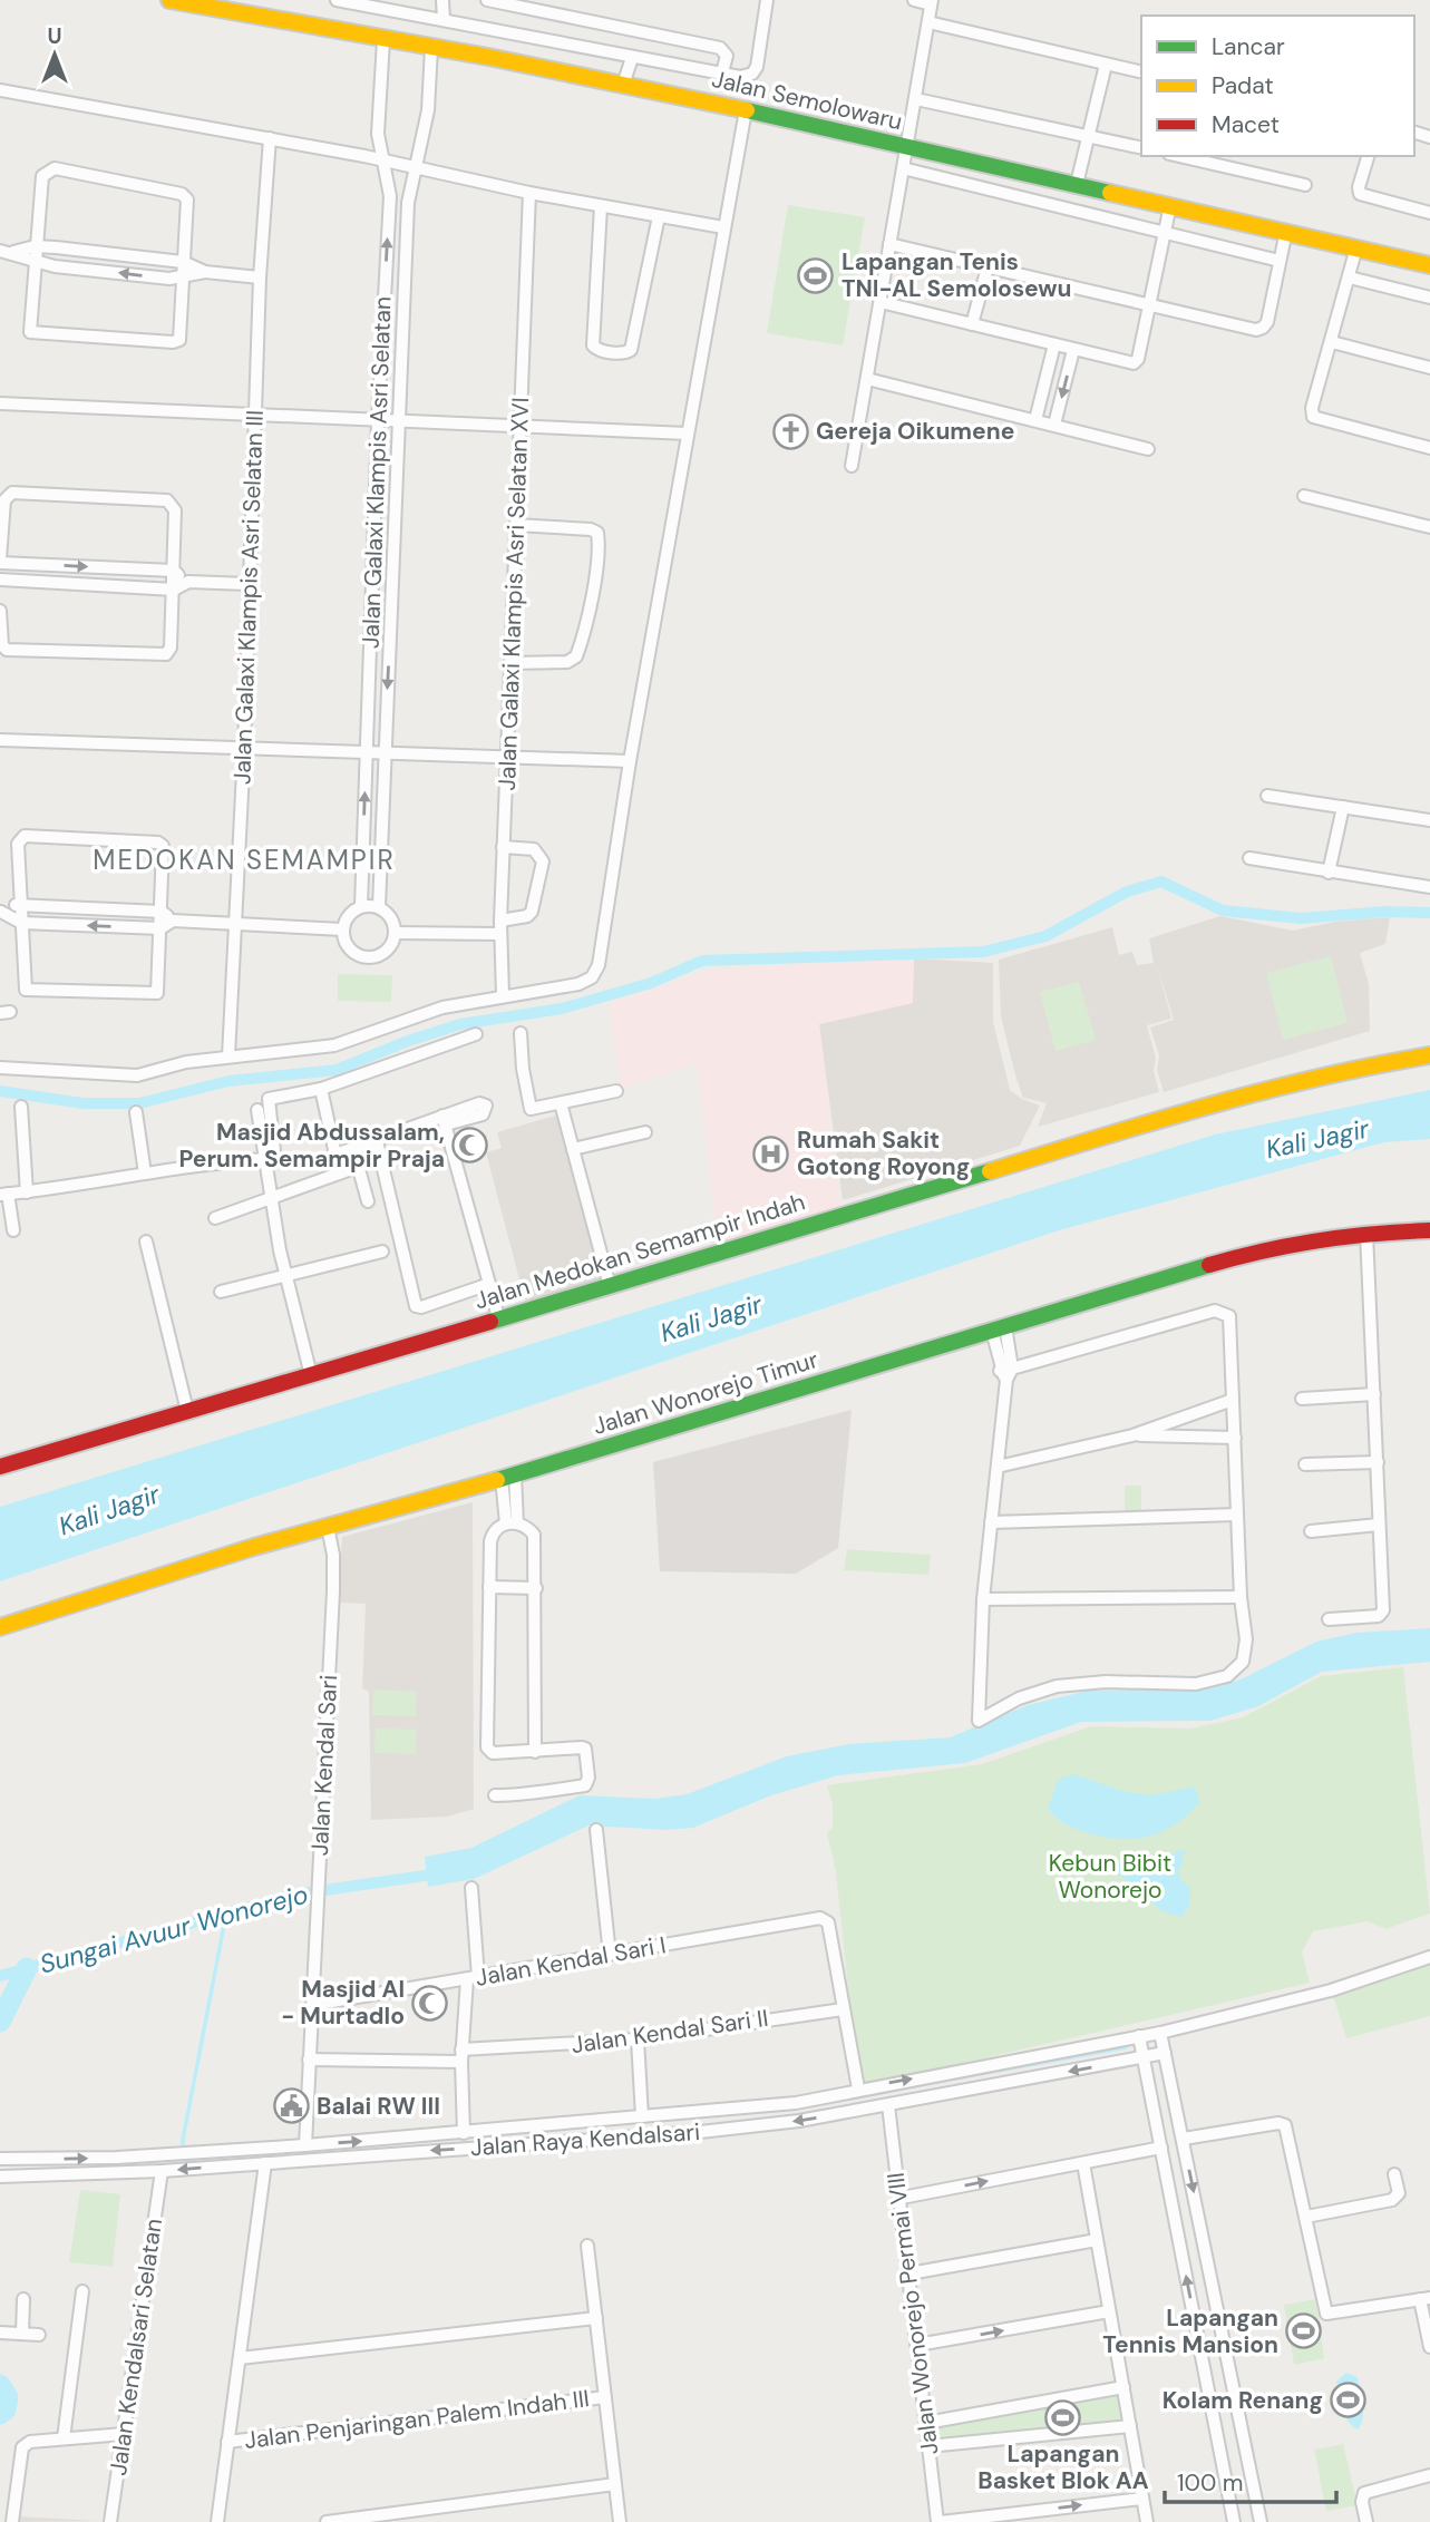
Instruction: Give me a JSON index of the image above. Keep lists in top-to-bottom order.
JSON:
{
  "streets": {
    "street": [
      "Jalan Semolowaru",
      "Jalan Galaxi Klampis Asri Selatan",
      "Jalan Galaxi Klampis Asri Selatan XVI",
      "Jalan Galaxi Klampis Asri Selatan III",
      "Jalan Medokan Semampir Indah",
      "Jalan Wonorejo Timur",
      "Jalan Kendal Sari",
      "Jalan Kendal Sari I",
      "Jalan Kendal Sari II",
      "Jalan Raya Kendalsari",
      "Jalan Wonorejo Permai VIII",
      "Jalan Kendalsari Selatan",
      "Jalan Penjaringan Palem Indah III"
    ]
  },
  "crossings": [
    ["Jalan Semolowaru", "Jalan Galaxi Klampis Asri Selatan"],
    ["Jalan Wonorejo Timur", "Jalan Kendal Sari"],
    ["Jalan Kendal Sari", "Jalan Kendal Sari I"],
    ["Jalan Kendal Sari", "Jalan Kendal Sari II"],
    ["Jalan Kendal Sari", "Jalan Raya Kendalsari"],
    ["Jalan Kendal Sari I", "Jalan Kendal Sari II"],
    ["Jalan Raya Kendalsari", "Jalan Wonorejo Permai VIII"],
    ["Jalan Raya Kendalsari", "Jalan Kendalsari Selatan"]
  ],
  "districts": ["MEDOKAN SEMAMPIR"],
  "water": ["Kali Jagir", "Sungai Avuur Wonorejo"],
  "parks": ["Kebun Bibit Wonorejo"],
  "places": {
    "sports": [
      "Lapangan Tenis TNI-AL Semolosewu",
      "Lapangan Tennis Mansion",
      "Kolam Renang",
      "Lapangan Basket Blok AA"
    ],
    "church": ["Gereja Oikumene"],
    "mosque": ["Masjid Abdussalam, Perum. Semampir Praja", "Masjid Al - Murtadlo"],
    "hospital": ["Rumah Sakit Gotong Royong"],
    "public building": ["Balai RW III"]
  },
  "legend": ["Lancar", "Padat", "Macet"],
  "scale_bar": "100 m",
  "north": "top"
}
